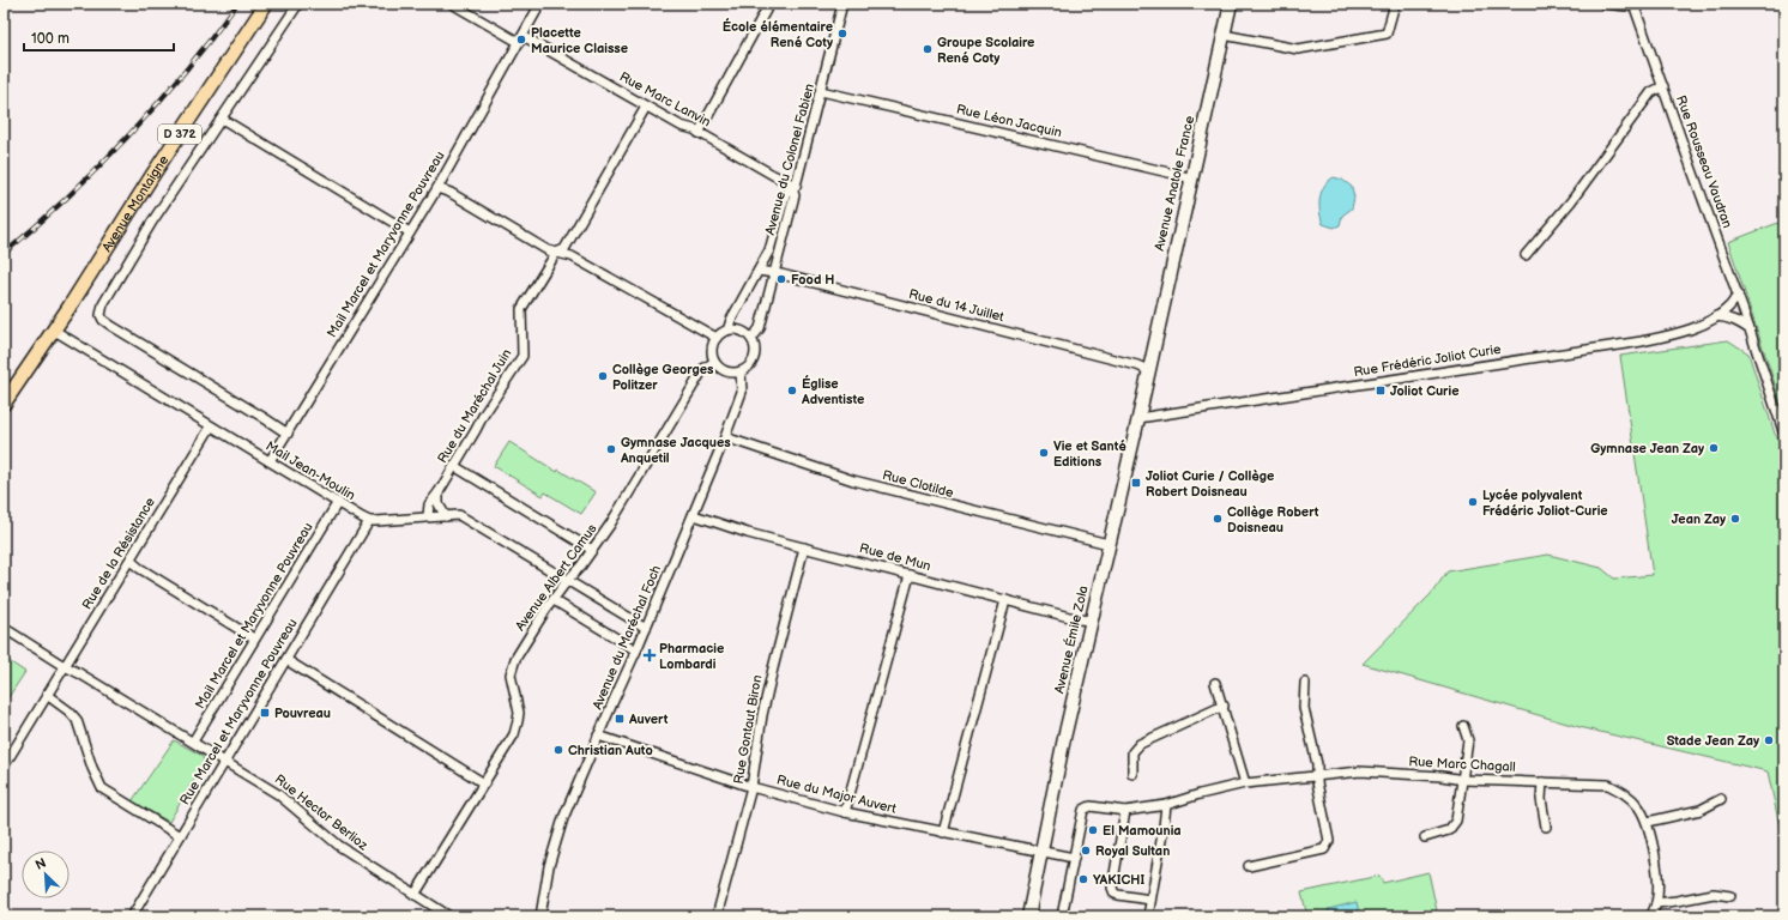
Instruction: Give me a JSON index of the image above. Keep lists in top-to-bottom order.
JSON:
{
  "streets": {
    "main road": [
      "D 372",
      "Avenue Anatole France",
      "Avenue Montaigne",
      "Avenue Émile Zola"
    ],
    "street": [
      "Rue Marc Lanvin",
      "Rue Léon Jacquin",
      "Avenue du Colonel Fabien",
      "Rue Rousseau Vaudran",
      "Mail Marcel et Maryvonne Pouvreau",
      "Rue du 14 Juillet",
      "Rue Frédéric Joliot Curie",
      "Rue du Maréchal Juin",
      "Mail Jean-Moulin",
      "Rue Clotilde",
      "Rue de la Résistance",
      "Rue de Mun",
      "Avenue Albert Camus",
      "Avenue du Maréchal Foch",
      "Rue Marcel et Maryvonne Pouvreau",
      "Rue Gontaut Biron",
      "Rue Marc Chagall",
      "Rue du Major Auvert",
      "Rue Hector Berlioz"
    ]
  },
  "crossings": [
    ["Rue Marc Lanvin", "Avenue du Colonel Fabien"],
    ["Rue Marc Lanvin", "Mail Marcel et Maryvonne Pouvreau"],
    ["Rue Marc Lanvin", "Rue du Maréchal Juin"],
    ["Rue Léon Jacquin", "Avenue du Colonel Fabien"],
    ["Rue Léon Jacquin", "Avenue Anatole France"],
    ["Avenue du Colonel Fabien", "Rue du 14 Juillet"],
    ["Rue Rousseau Vaudran", "Rue Frédéric Joliot Curie"],
    ["Avenue Anatole France", "Rue du 14 Juillet"],
    ["Avenue Anatole France", "Avenue Émile Zola"],
    ["Avenue Montaigne", "Mail Jean-Moulin"],
    ["Mail Marcel et Maryvonne Pouvreau", "Mail Jean-Moulin"],
    ["Mail Marcel et Maryvonne Pouvreau", "Rue Hector Berlioz"],
    ["Rue du 14 Juillet", "Avenue Émile Zola"],
    ["Rue Frédéric Joliot Curie", "Avenue Émile Zola"],
    ["Mail Jean-Moulin", "Rue de la Résistance"],
    ["Mail Jean-Moulin", "Rue Marcel et Maryvonne Pouvreau"],
    ["Rue Clotilde", "Avenue du Maréchal Foch"],
    ["Rue Clotilde", "Avenue Émile Zola"],
    ["Rue de la Résistance", "Rue Hector Berlioz"],
    ["Rue de Mun", "Avenue du Maréchal Foch"],
    ["Rue de Mun", "Avenue Émile Zola"],
    ["Rue de Mun", "Rue Gontaut Biron"],
    ["Avenue Albert Camus", "Avenue du Maréchal Foch"],
    ["Avenue Albert Camus", "Rue Hector Berlioz"],
    ["Avenue du Maréchal Foch", "Rue du Major Auvert"],
    ["Avenue Émile Zola", "Rue du Major Auvert"],
    ["Rue Marcel et Maryvonne Pouvreau", "Rue Hector Berlioz"],
    ["Rue Gontaut Biron", "Rue du Major Auvert"],
    ["Rue Marc Chagall", "Rue du Major Auvert"]
  ],
  "places": {
    "other": [
      "École élémentaire René Coty",
      "Placette Maurice Claisse",
      "Groupe Scolaire René Coty",
      "Food H",
      "Collège Georges Politzer",
      "Église Adventiste",
      "Gymnase Jean Zay",
      "Gymnase Jacques Anquetil",
      "Vie et Santé Editions",
      "Lycée polyvalent Frédéric Joliot-Curie",
      "Collège Robert Doisneau",
      "Jean Zay",
      "Stade Jean Zay",
      "Christian Auto",
      "El Mamounia",
      "Royal Sultan",
      "YAKICHI"
    ],
    "transit": [
      "Joliot Curie",
      "Joliot Curie / Collège Robert Doisneau",
      "Pouvreau",
      "Auvert"
    ],
    "health": ["Pharmacie Lombardi"]
  },
  "scale_bar": "100 m",
  "north": "top left"
}
